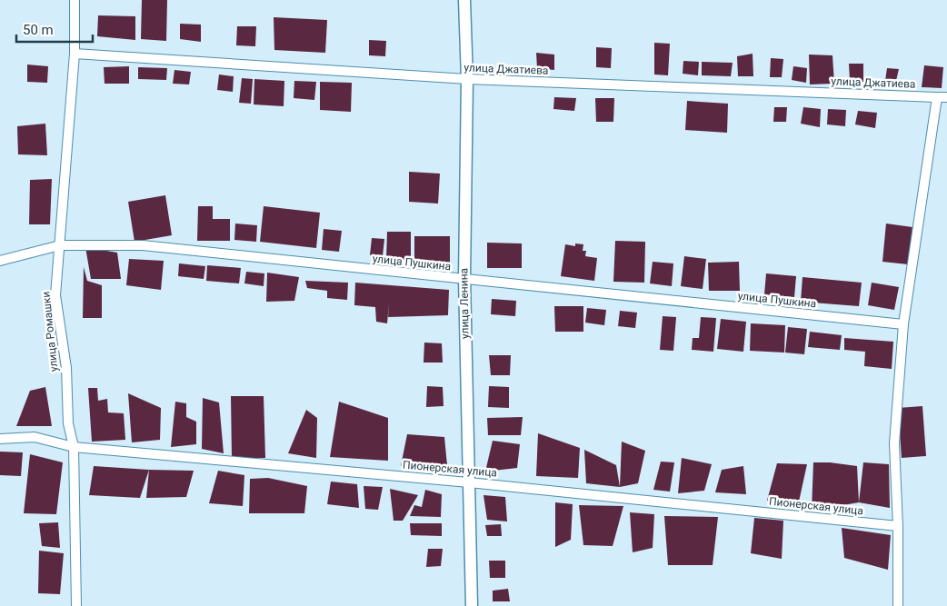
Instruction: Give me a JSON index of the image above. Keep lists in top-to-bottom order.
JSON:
{
  "streets": {
    "street": [
      "улица Джатиева",
      "улица Пушкина",
      "улица Ленина",
      "улица Ромашки",
      "Пионерская улица"
    ]
  },
  "crossings": [
    ["улица Джатиева", "улица Ленина"],
    ["улица Джатиева", "улица Ромашки"],
    ["улица Пушкина", "улица Ленина"],
    ["улица Пушкина", "улица Ромашки"],
    ["улица Ленина", "Пионерская улица"],
    ["улица Ромашки", "Пионерская улица"]
  ],
  "scale_bar": "50 m"
}
